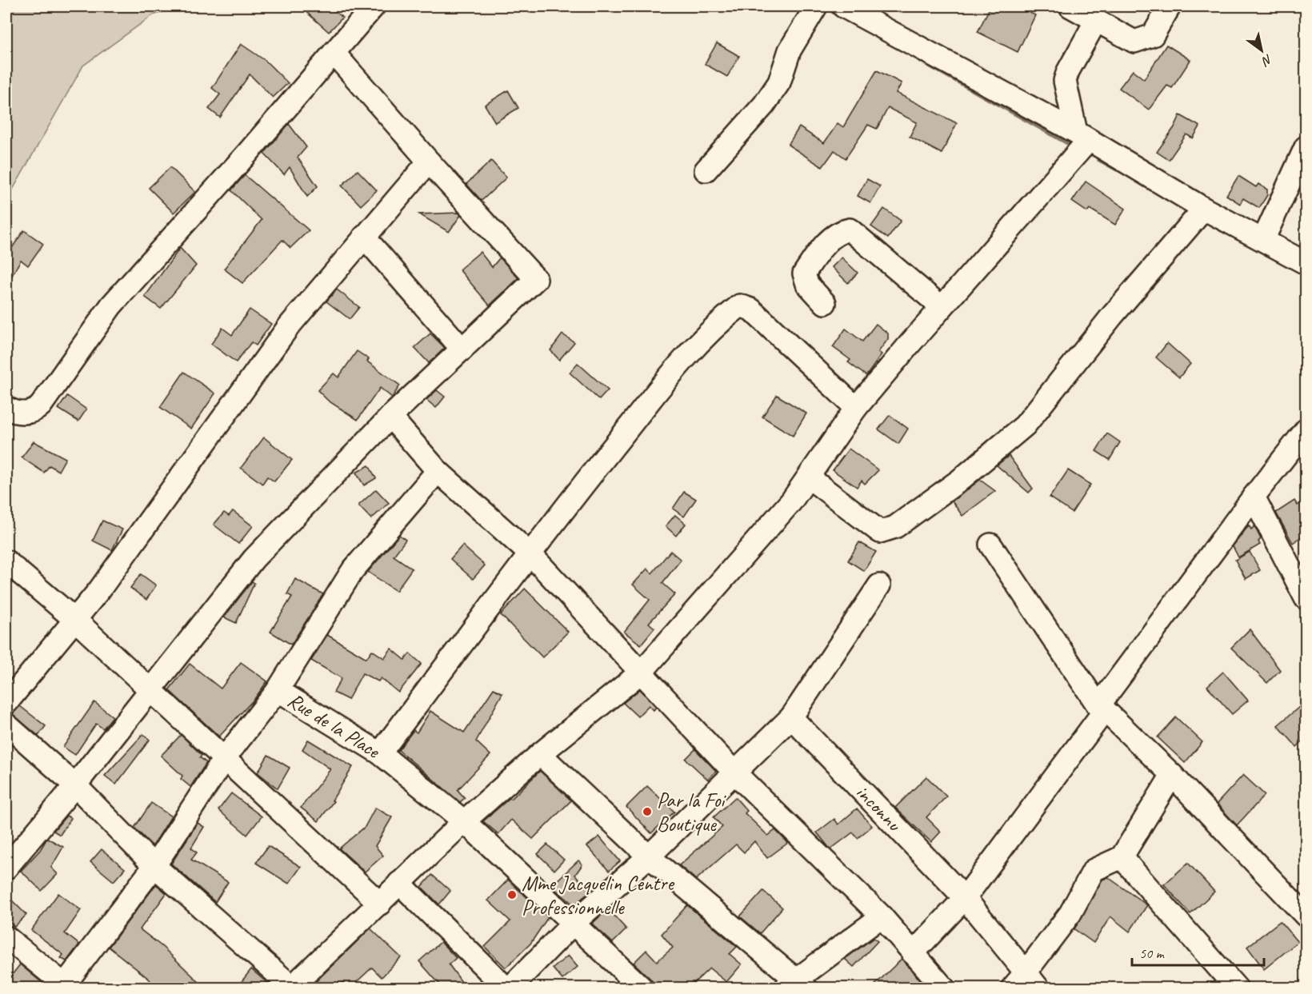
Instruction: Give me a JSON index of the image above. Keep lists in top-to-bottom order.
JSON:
{
  "streets": {
    "street": ["Rue de la Place", "inconnu"]
  },
  "places": ["Par la Foi Boutique", "Mme Jacquelin Centre Professionnelle"],
  "scale_bar": "50 m",
  "north": "bottom right"
}
